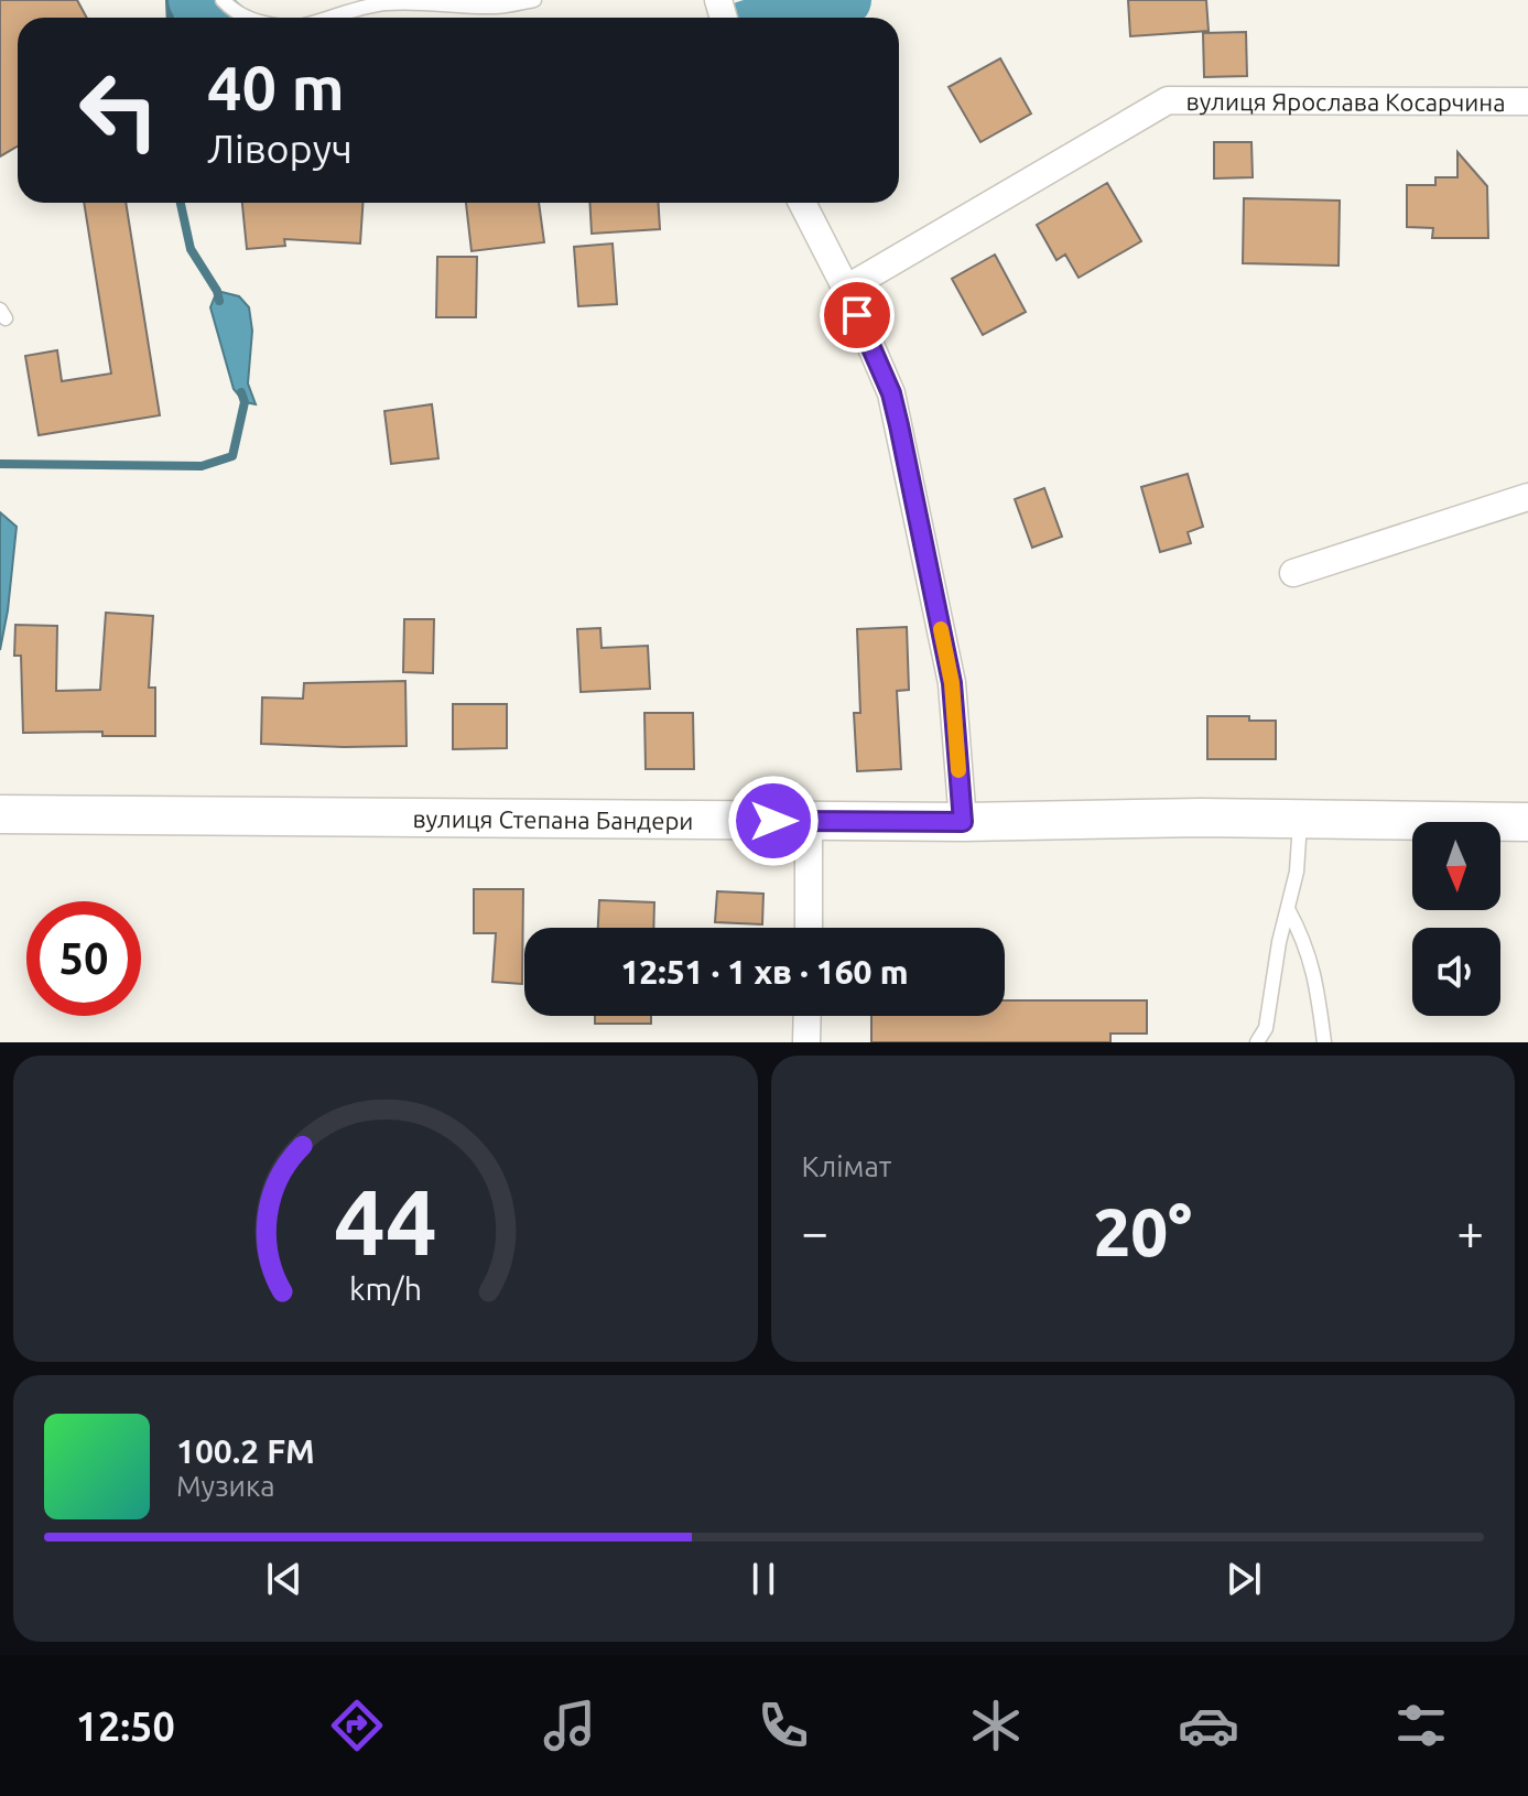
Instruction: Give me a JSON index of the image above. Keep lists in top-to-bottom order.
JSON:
{
  "streets": {
    "main road": ["вулиця Степана Бандери"],
    "street": ["вулиця Ярослава Косарчина"]
  },
  "north": "bottom",
  "page": {
    "turn": ["40 m", "Ліворуч"],
    "limit": "50",
    "trip": "12:51 · 1 хв · 160 m",
    "tile": "Клімат",
    "heat": ["−", "20°", "+"],
    "song": ["100.2 FM", "Музика"],
    "tabs": "12:50",
    "gauge": ["44", "km/h"]
  }
}
